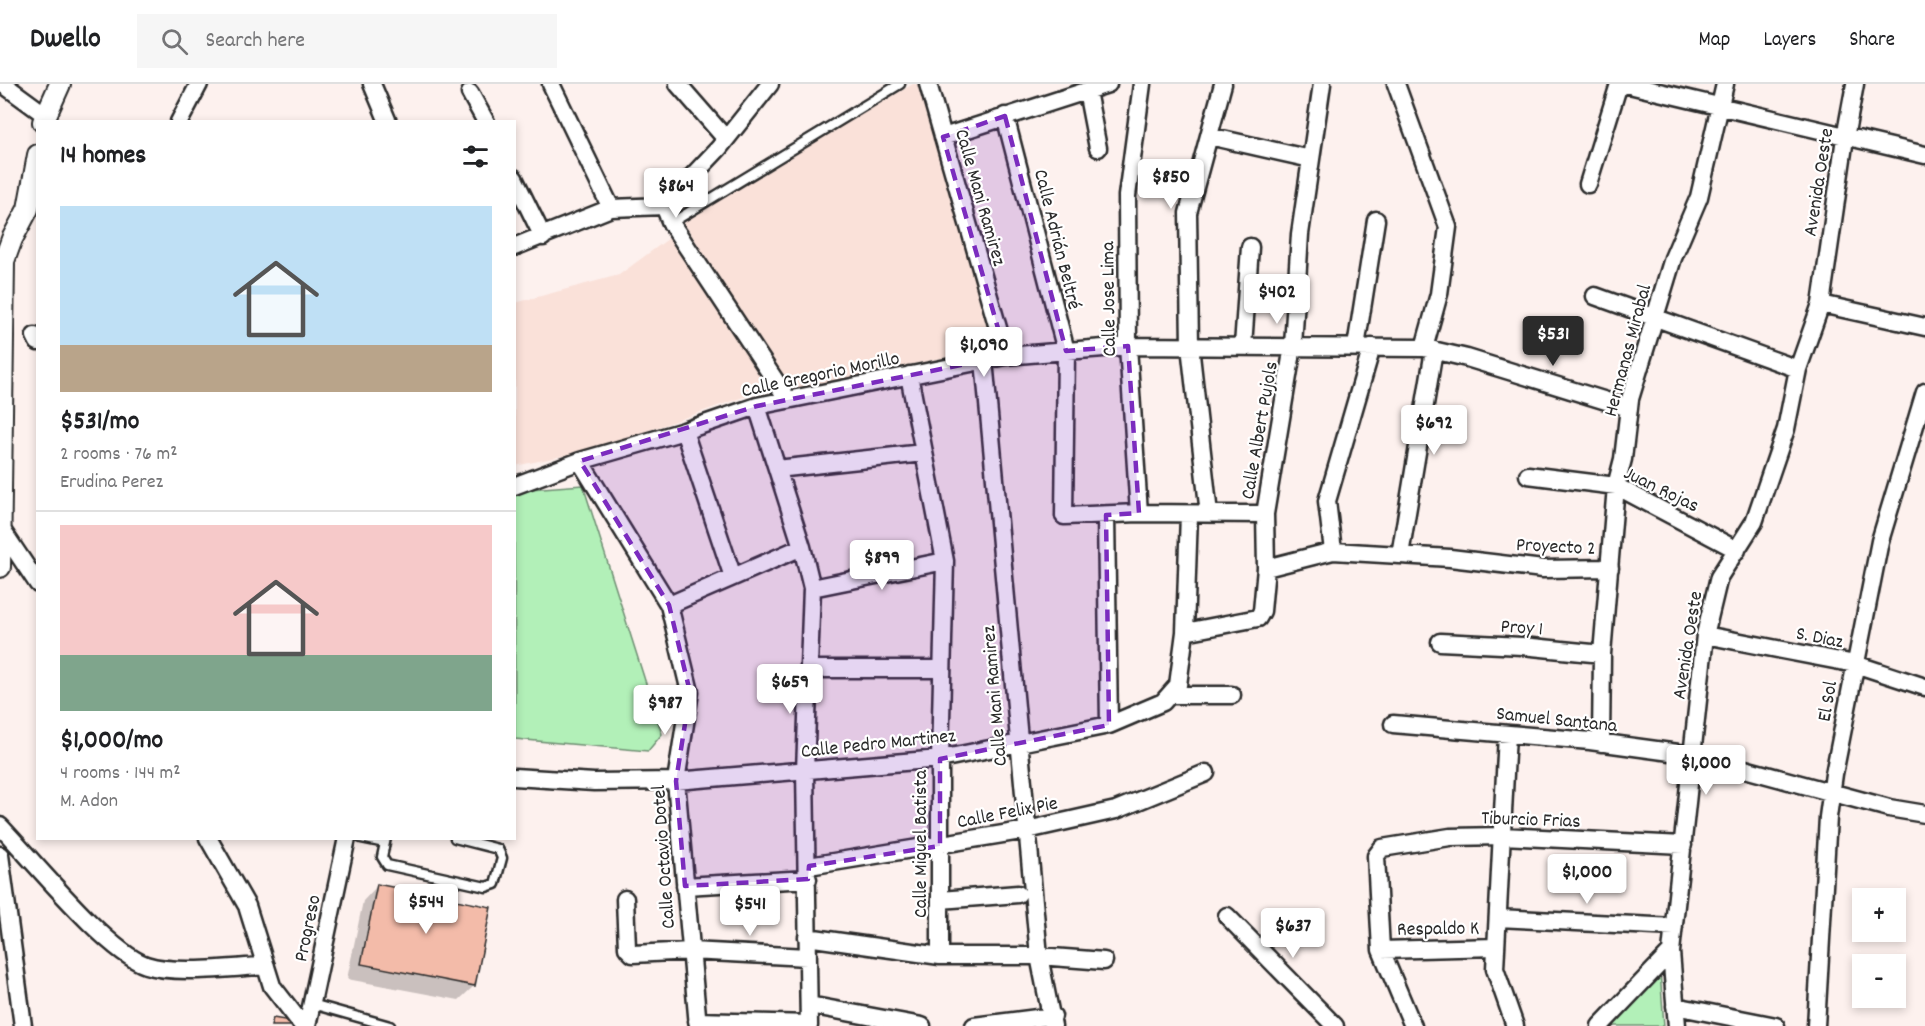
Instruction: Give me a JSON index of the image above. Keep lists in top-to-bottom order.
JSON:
{
  "streets": {
    "street": [
      "Avenida Oeste",
      "Calle Mani Ramirez",
      "Calle Adrián Beltré",
      "Calle Jose Lima",
      "Hermanas Mirabal",
      "Calle Gregorio Morillo",
      "Calle Albert Pujols",
      "Juan Rojas",
      "Proyecto 2",
      "Proy 1",
      "S. Diaz",
      "El Sol",
      "Samuel Santana",
      "Calle Pedro Martinez",
      "Calle Felix Pie",
      "Tiburcio Frias",
      "Calle Miguel Batista",
      "Calle Octavio Dotel",
      "Respaldo K",
      "Progreso"
    ]
  },
  "crossings": [
    ["Avenida Oeste", "Juan Rojas"],
    ["Avenida Oeste", "S. Diaz"],
    ["Avenida Oeste", "Samuel Santana"],
    ["Avenida Oeste", "Tiburcio Frias"],
    ["Calle Mani Ramirez", "Calle Gregorio Morillo"],
    ["Calle Mani Ramirez", "Calle Pedro Martinez"],
    ["Calle Mani Ramirez", "Calle Felix Pie"],
    ["Calle Adrián Beltré", "Calle Gregorio Morillo"],
    ["Calle Jose Lima", "Calle Gregorio Morillo"],
    ["Hermanas Mirabal", "Calle Gregorio Morillo"],
    ["Hermanas Mirabal", "Juan Rojas"],
    ["Hermanas Mirabal", "Proyecto 2"],
    ["Hermanas Mirabal", "Proy 1"],
    ["Hermanas Mirabal", "Samuel Santana"],
    ["Calle Gregorio Morillo", "Calle Albert Pujols"],
    ["Calle Gregorio Morillo", "Calle Miguel Batista"],
    ["Calle Gregorio Morillo", "Calle Octavio Dotel"],
    ["Calle Albert Pujols", "Proyecto 2"],
    ["S. Diaz", "El Sol"],
    ["El Sol", "Samuel Santana"],
    ["Calle Pedro Martinez", "Calle Miguel Batista"],
    ["Calle Pedro Martinez", "Calle Octavio Dotel"],
    ["Calle Felix Pie", "Calle Miguel Batista"],
    ["Calle Felix Pie", "Calle Octavio Dotel"],
    ["Tiburcio Frias", "Respaldo K"]
  ],
  "page": {
    "header": "Dwello",
    "search": "Search here",
    "nav": ["Map", "Layers", "Share"],
    "heading": "14 homes",
    "price": [
      "$850",
      "$864",
      "$402",
      "$531",
      "$1,090",
      "$692",
      "$899",
      "$659",
      "$987",
      "$1,000",
      "$1,000",
      "$544",
      "$541",
      "$637"
    ],
    "list": [
      {
        "name": "$531/mo",
        "note": "2 rooms · 76 m² · Erudina Perez"
      },
      {
        "name": "$1,000/mo",
        "note": "4 rooms · 144 m² · M. Adon"
      }
    ],
    "map_buttons": ["+", "−"]
  }
}
